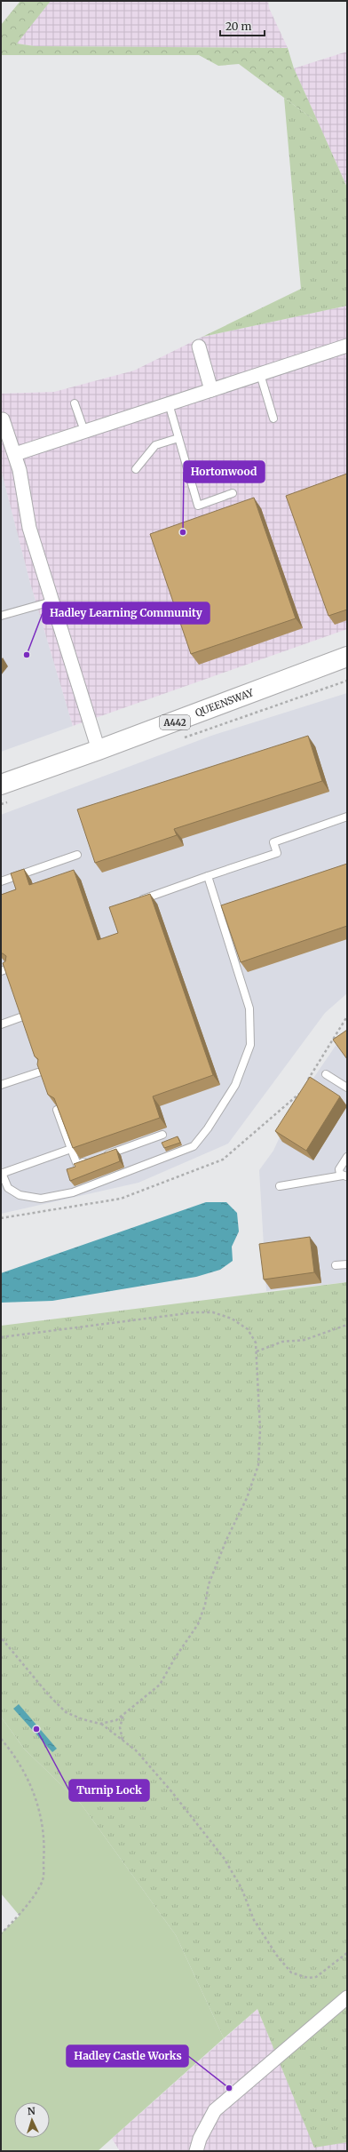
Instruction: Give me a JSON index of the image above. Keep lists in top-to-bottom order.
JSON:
{
  "streets": {
    "main road": ["QUEENSWAY", "A442"]
  },
  "places": [
    "Hortonwood",
    "Hadley Learning Community",
    "Turnip Lock",
    "Hadley Castle Works"
  ],
  "scale_bar": "20 m",
  "north": "top"
}
